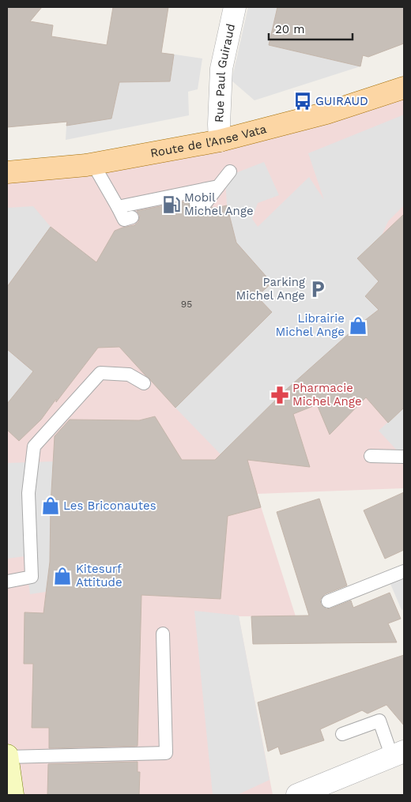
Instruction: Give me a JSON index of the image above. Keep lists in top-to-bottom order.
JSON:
{
  "streets": {
    "main road": ["Route de l'Anse Vata"],
    "street": ["Rue Paul Guiraud"]
  },
  "crossings": [
    ["Rue Paul Guiraud", "Route de l'Anse Vata"]
  ],
  "places": {
    "bus stop": ["GUIRAUD"],
    "fuel station": ["Mobil Michel Ange"],
    "parking": ["Parking Michel Ange"],
    "shop": ["Librairie Michel Ange", "Les Briconautes", "Kitesurf Attitude"],
    "pharmacy": ["Pharmacie Michel Ange"]
  },
  "house_numbers": ["95"],
  "scale_bar": "20 m"
}
